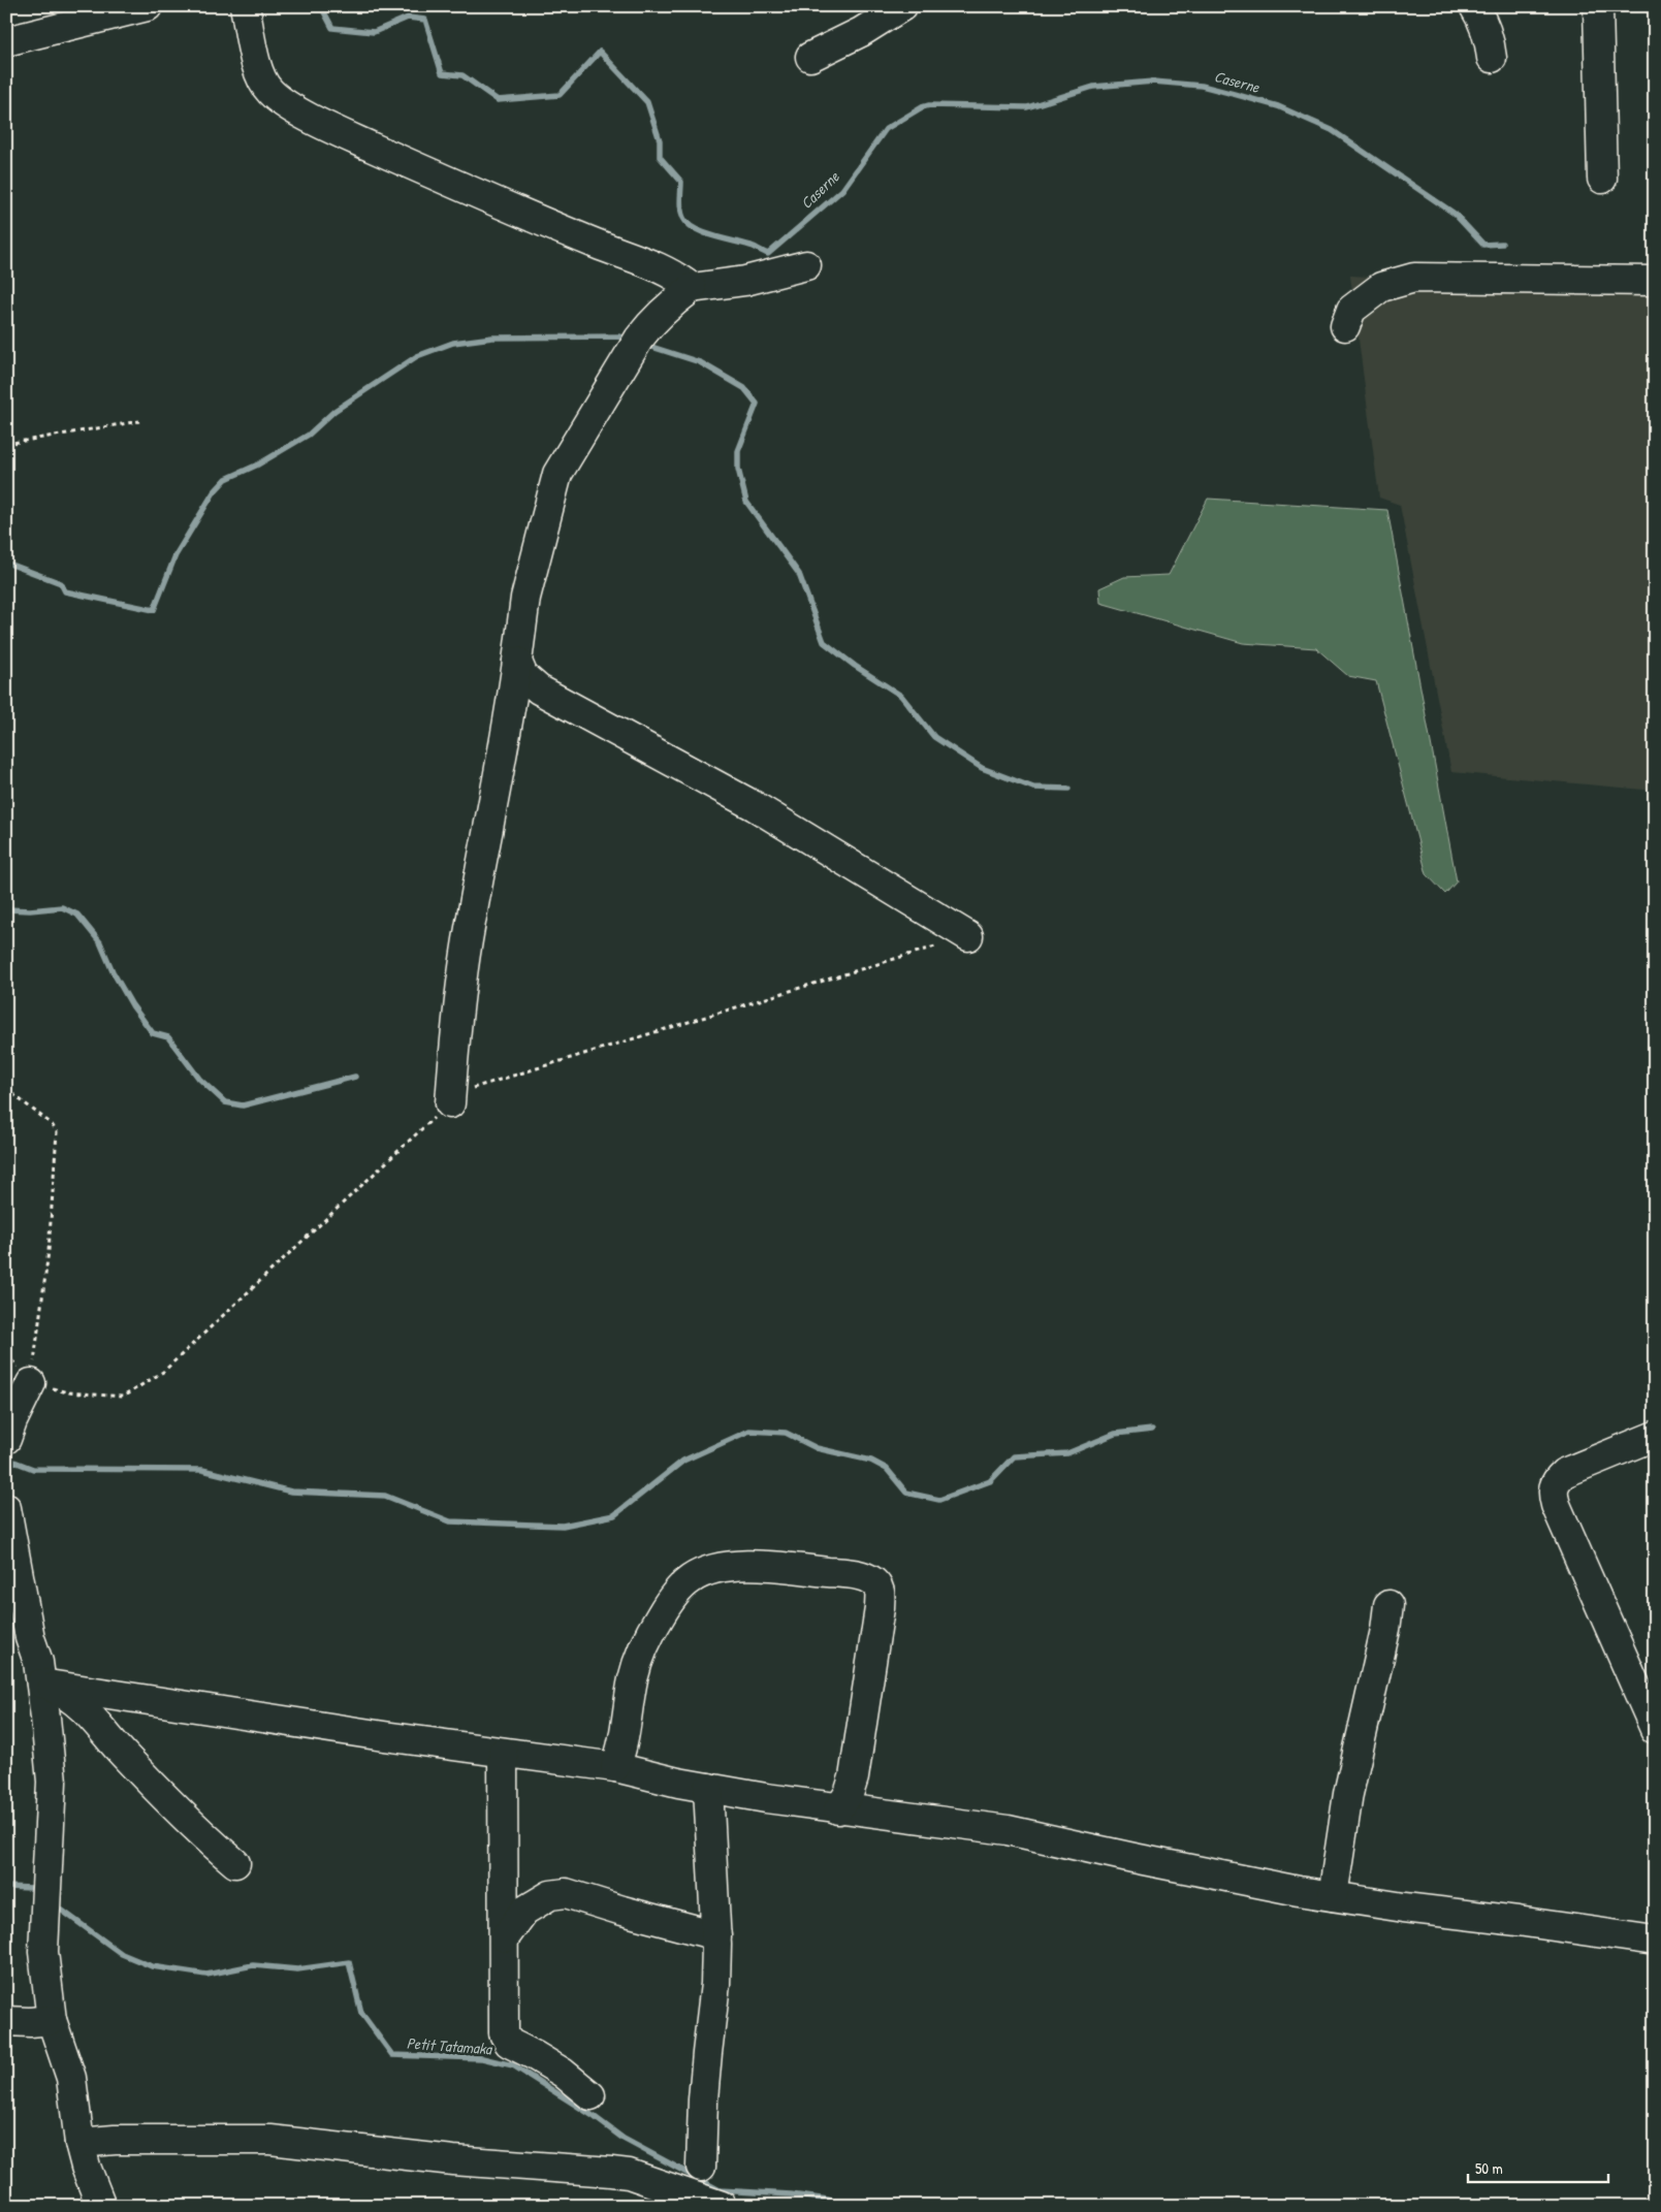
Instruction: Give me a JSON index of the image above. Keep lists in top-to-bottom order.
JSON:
{
  "water": ["Caserne", "Petit Tatamaka"],
  "scale_bar": "50 m"
}
